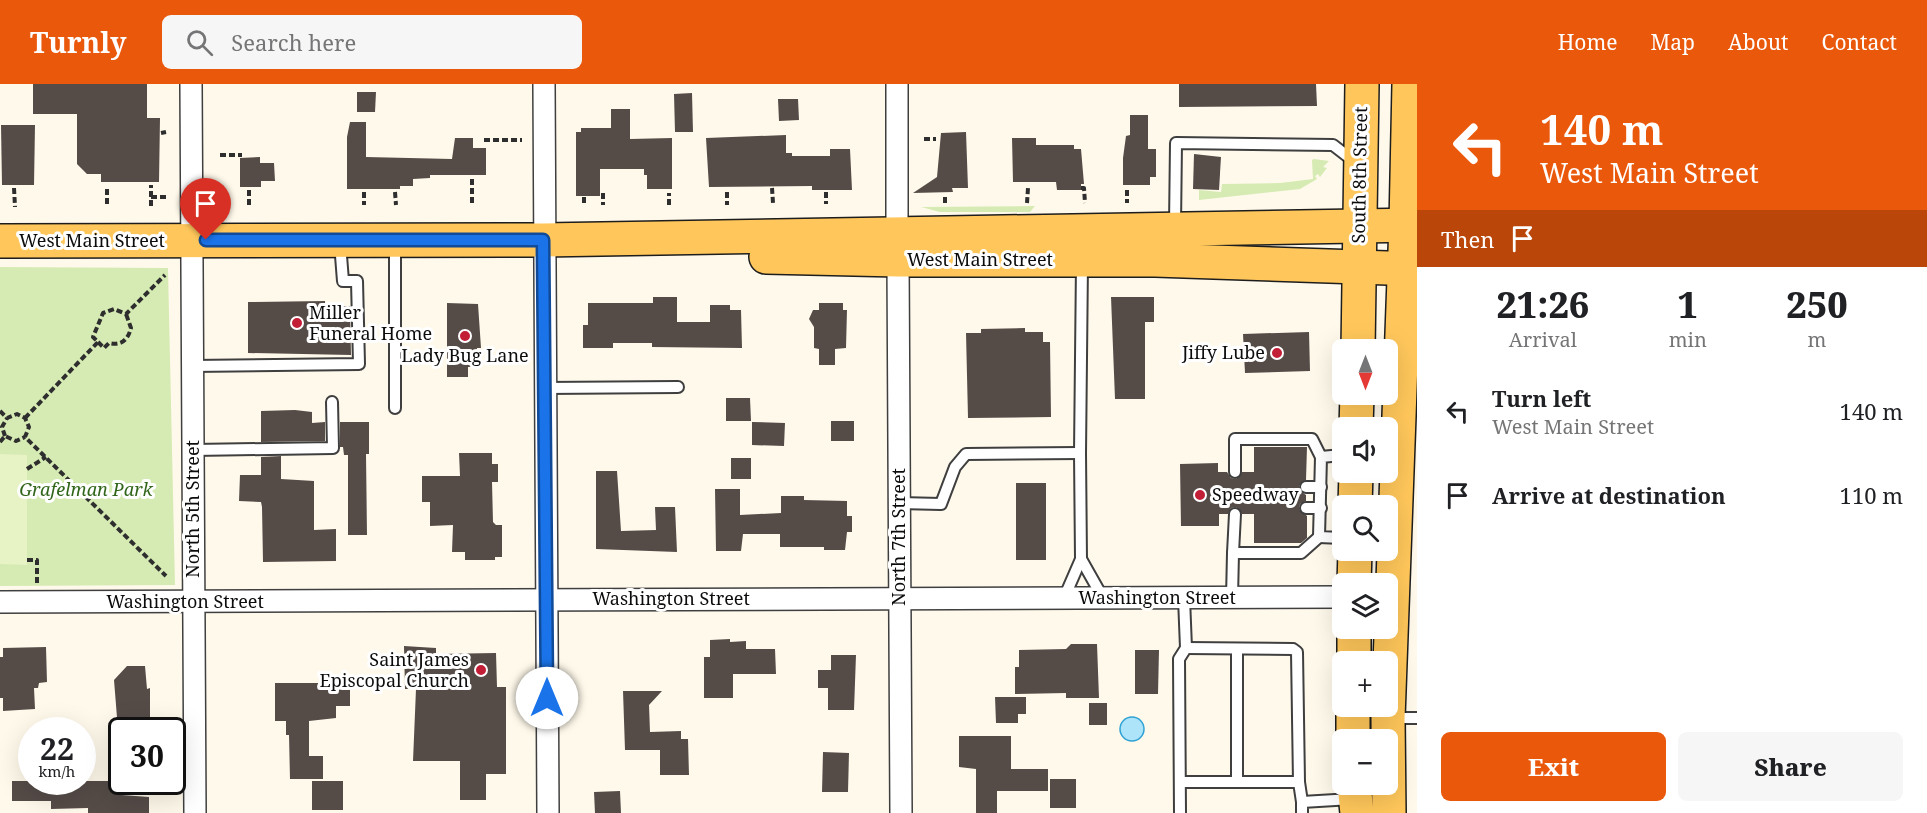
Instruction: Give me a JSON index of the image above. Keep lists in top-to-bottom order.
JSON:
{
  "streets": {
    "main road": ["South 8th Street", "West Main Street"],
    "street": ["North 5th Street", "North 7th Street", "Washington Street"]
  },
  "crossings": [
    ["South 8th Street", "West Main Street"],
    ["West Main Street", "North 5th Street"],
    ["West Main Street", "North 7th Street"],
    ["North 5th Street", "Washington Street"],
    ["North 7th Street", "Washington Street"]
  ],
  "parks": ["Grafelman Park"],
  "places": [
    "Miller Funeral Home",
    "Lady Bug Lane",
    "Jiffy Lube",
    "Speedway",
    "Saint James Episcopal Church"
  ],
  "north": "bottom",
  "page": {
    "header": "Turnly",
    "search": "Search here",
    "nav": [
      "Home",
      "Map",
      "About",
      "Contact"
    ],
    "turn": ["140 m", "West Main Street"],
    "then": "Then",
    "eta": [
      "21:26",
      "Arrival",
      "1",
      "min",
      "250",
      "m"
    ],
    "map_buttons": ["+", "−"],
    "list": [
      {
        "name": "Turn left",
        "note": "West Main Street",
        "value": "140 m"
      },
      {
        "name": "Arrive at destination",
        "value": "110 m"
      }
    ],
    "speed": "22 km/h",
    "limit": "30",
    "buttons": ["Exit", "Share"]
  }
}
